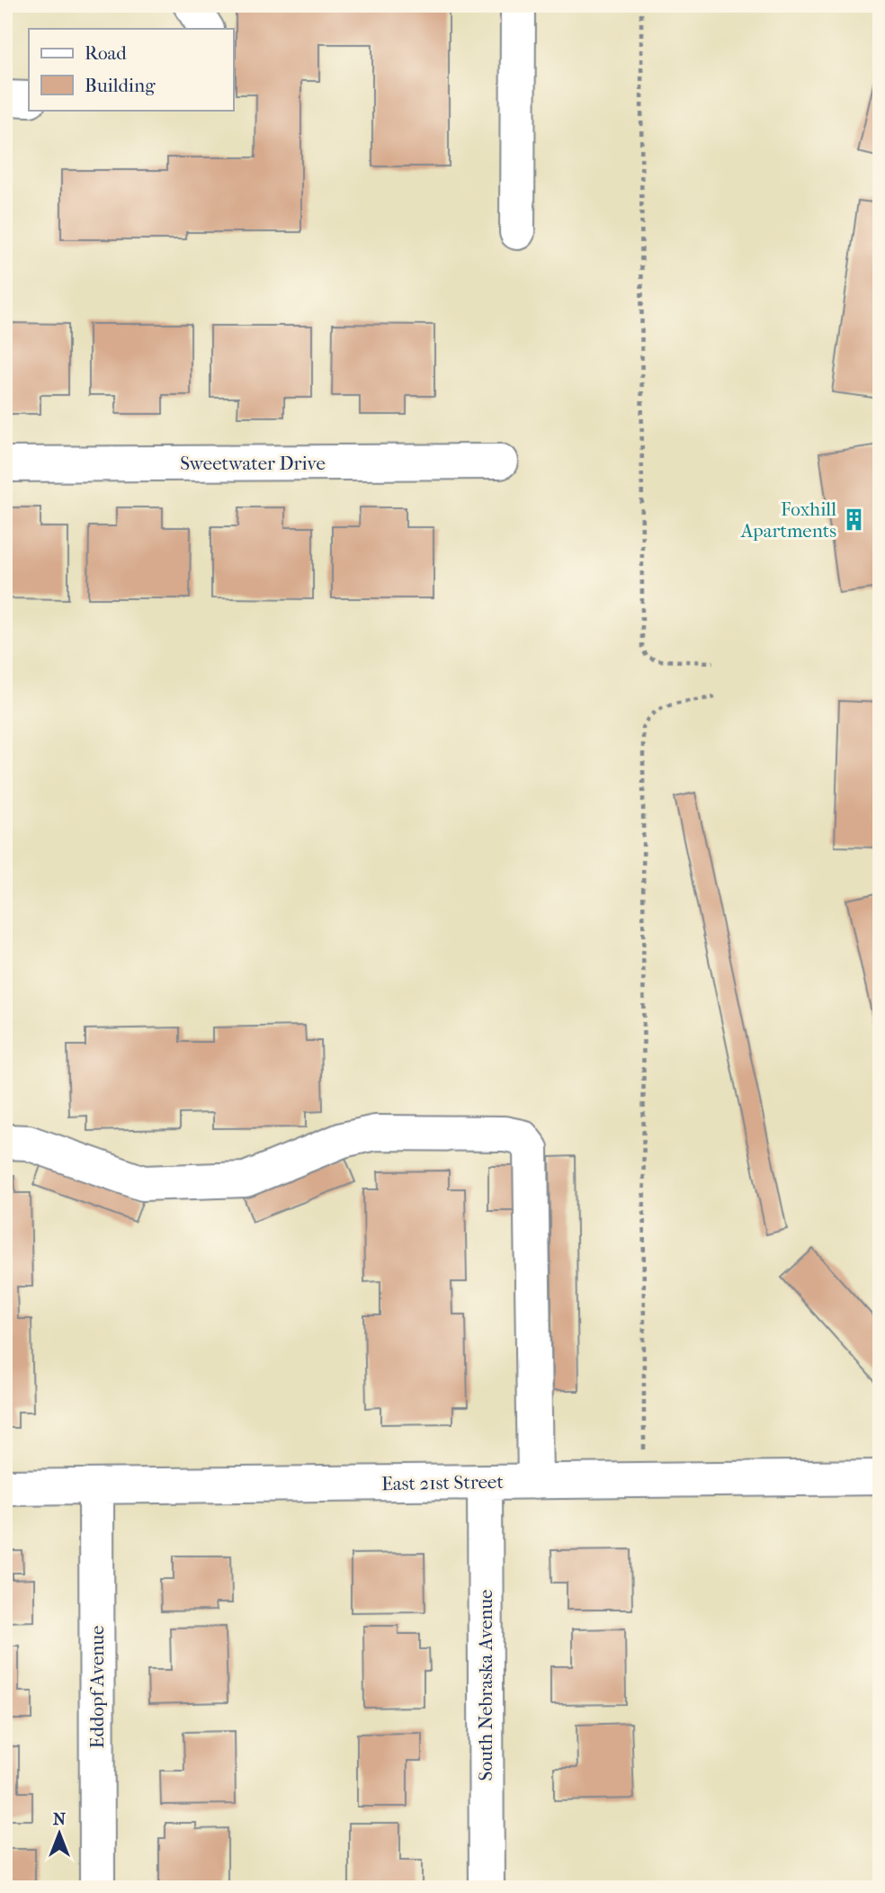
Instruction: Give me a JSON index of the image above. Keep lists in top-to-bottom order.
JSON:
{
  "streets": {
    "street": [
      "Sweetwater Drive",
      "East 21st Street",
      "South Nebraska Avenue",
      "Eddopf Avenue"
    ]
  },
  "crossings": [
    ["East 21st Street", "South Nebraska Avenue"],
    ["East 21st Street", "Eddopf Avenue"]
  ],
  "places": {
    "building": ["Foxhill Apartments"]
  },
  "legend": ["Road", "Building"],
  "north": "top"
}
